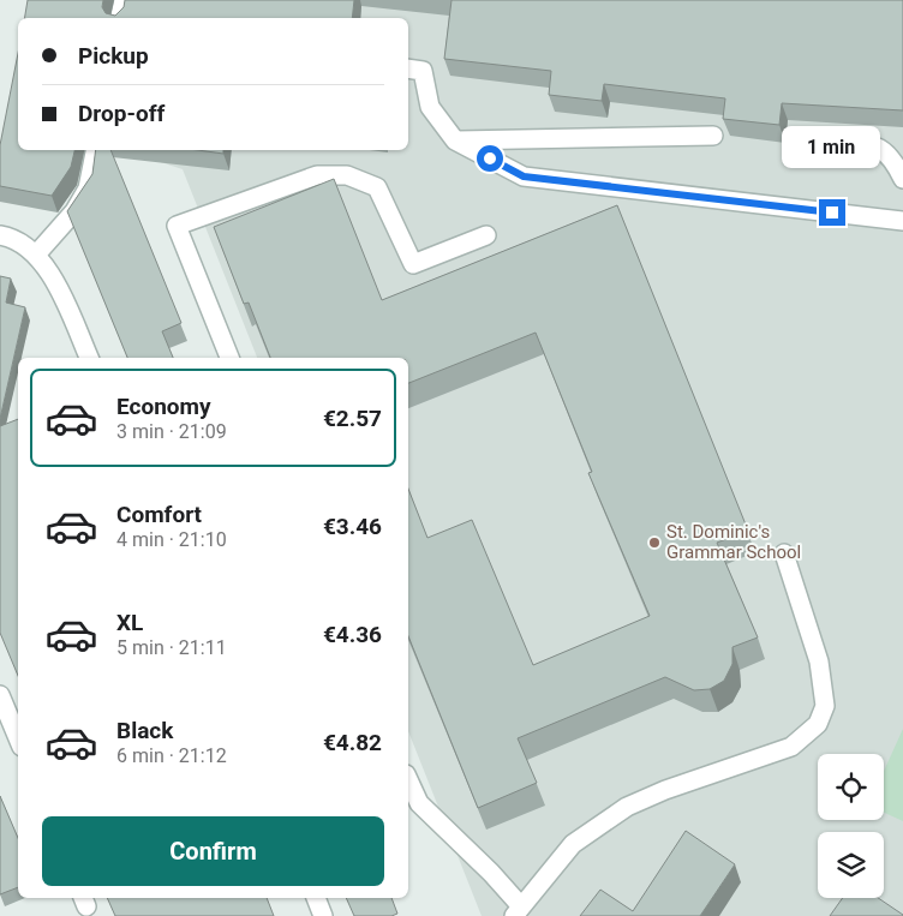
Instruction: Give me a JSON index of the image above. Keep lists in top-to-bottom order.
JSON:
{
  "places": ["St. Dominic's Grammar School"],
  "page": {
    "banner": ["Pickup", "Drop-off"],
    "bubble": "1 min",
    "list": [
      {
        "name": "Economy",
        "note": "3 min · 21:09",
        "value": "€2.57"
      },
      {
        "name": "Comfort",
        "note": "4 min · 21:10",
        "value": "€3.46"
      },
      {
        "name": "XL",
        "note": "5 min · 21:11",
        "value": "€4.36"
      },
      {
        "name": "Black",
        "note": "6 min · 21:12",
        "value": "€4.82"
      }
    ],
    "buttons": "Confirm"
  }
}
